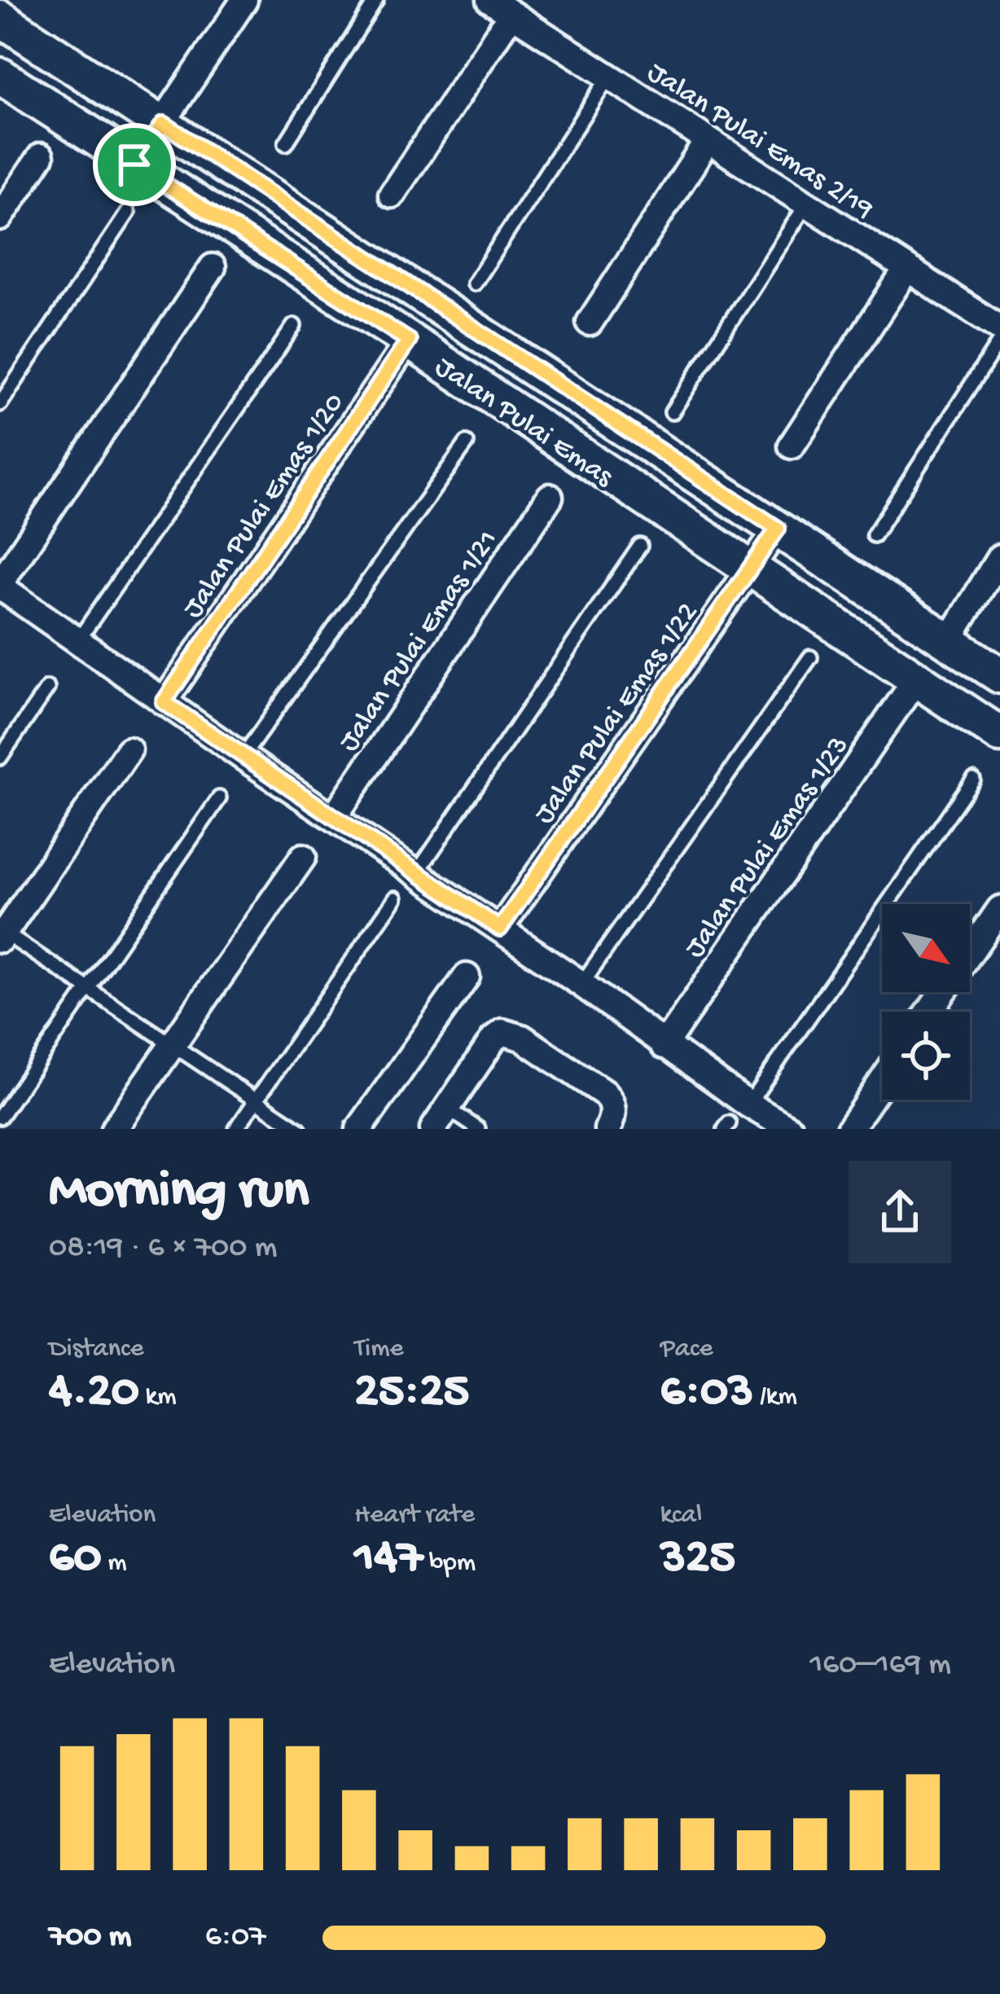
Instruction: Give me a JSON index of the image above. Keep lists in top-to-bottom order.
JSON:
{
  "streets": {
    "street": [
      "Jalan Pulai Emas 2/19",
      "Jalan Pulai Emas",
      "Jalan Pulai Emas 1/20",
      "Jalan Pulai Emas 1/21",
      "Jalan Pulai Emas 1/22",
      "Jalan Pulai Emas 1/23"
    ]
  },
  "crossings": [
    ["Jalan Pulai Emas", "Jalan Pulai Emas 1/20"],
    ["Jalan Pulai Emas", "Jalan Pulai Emas 1/22"],
    ["Jalan Pulai Emas", "Jalan Pulai Emas 1/23"]
  ],
  "north": "bottom right",
  "page": {
    "heading": ["Morning run", "08:19 · 6 × 700 m"],
    "stats": [
      ["Distance", "4.20 km"],
      ["Time", "25:25"],
      ["Pace", "6:03 /km"],
      ["Elevation", "60 m"],
      ["Heart rate", "147 bpm"],
      ["kcal", "325"]
    ],
    "chart": ["Elevation", "160–169 m"],
    "list": [
      {
        "name": "700 m",
        "note": "6:07"
      }
    ]
  }
}
